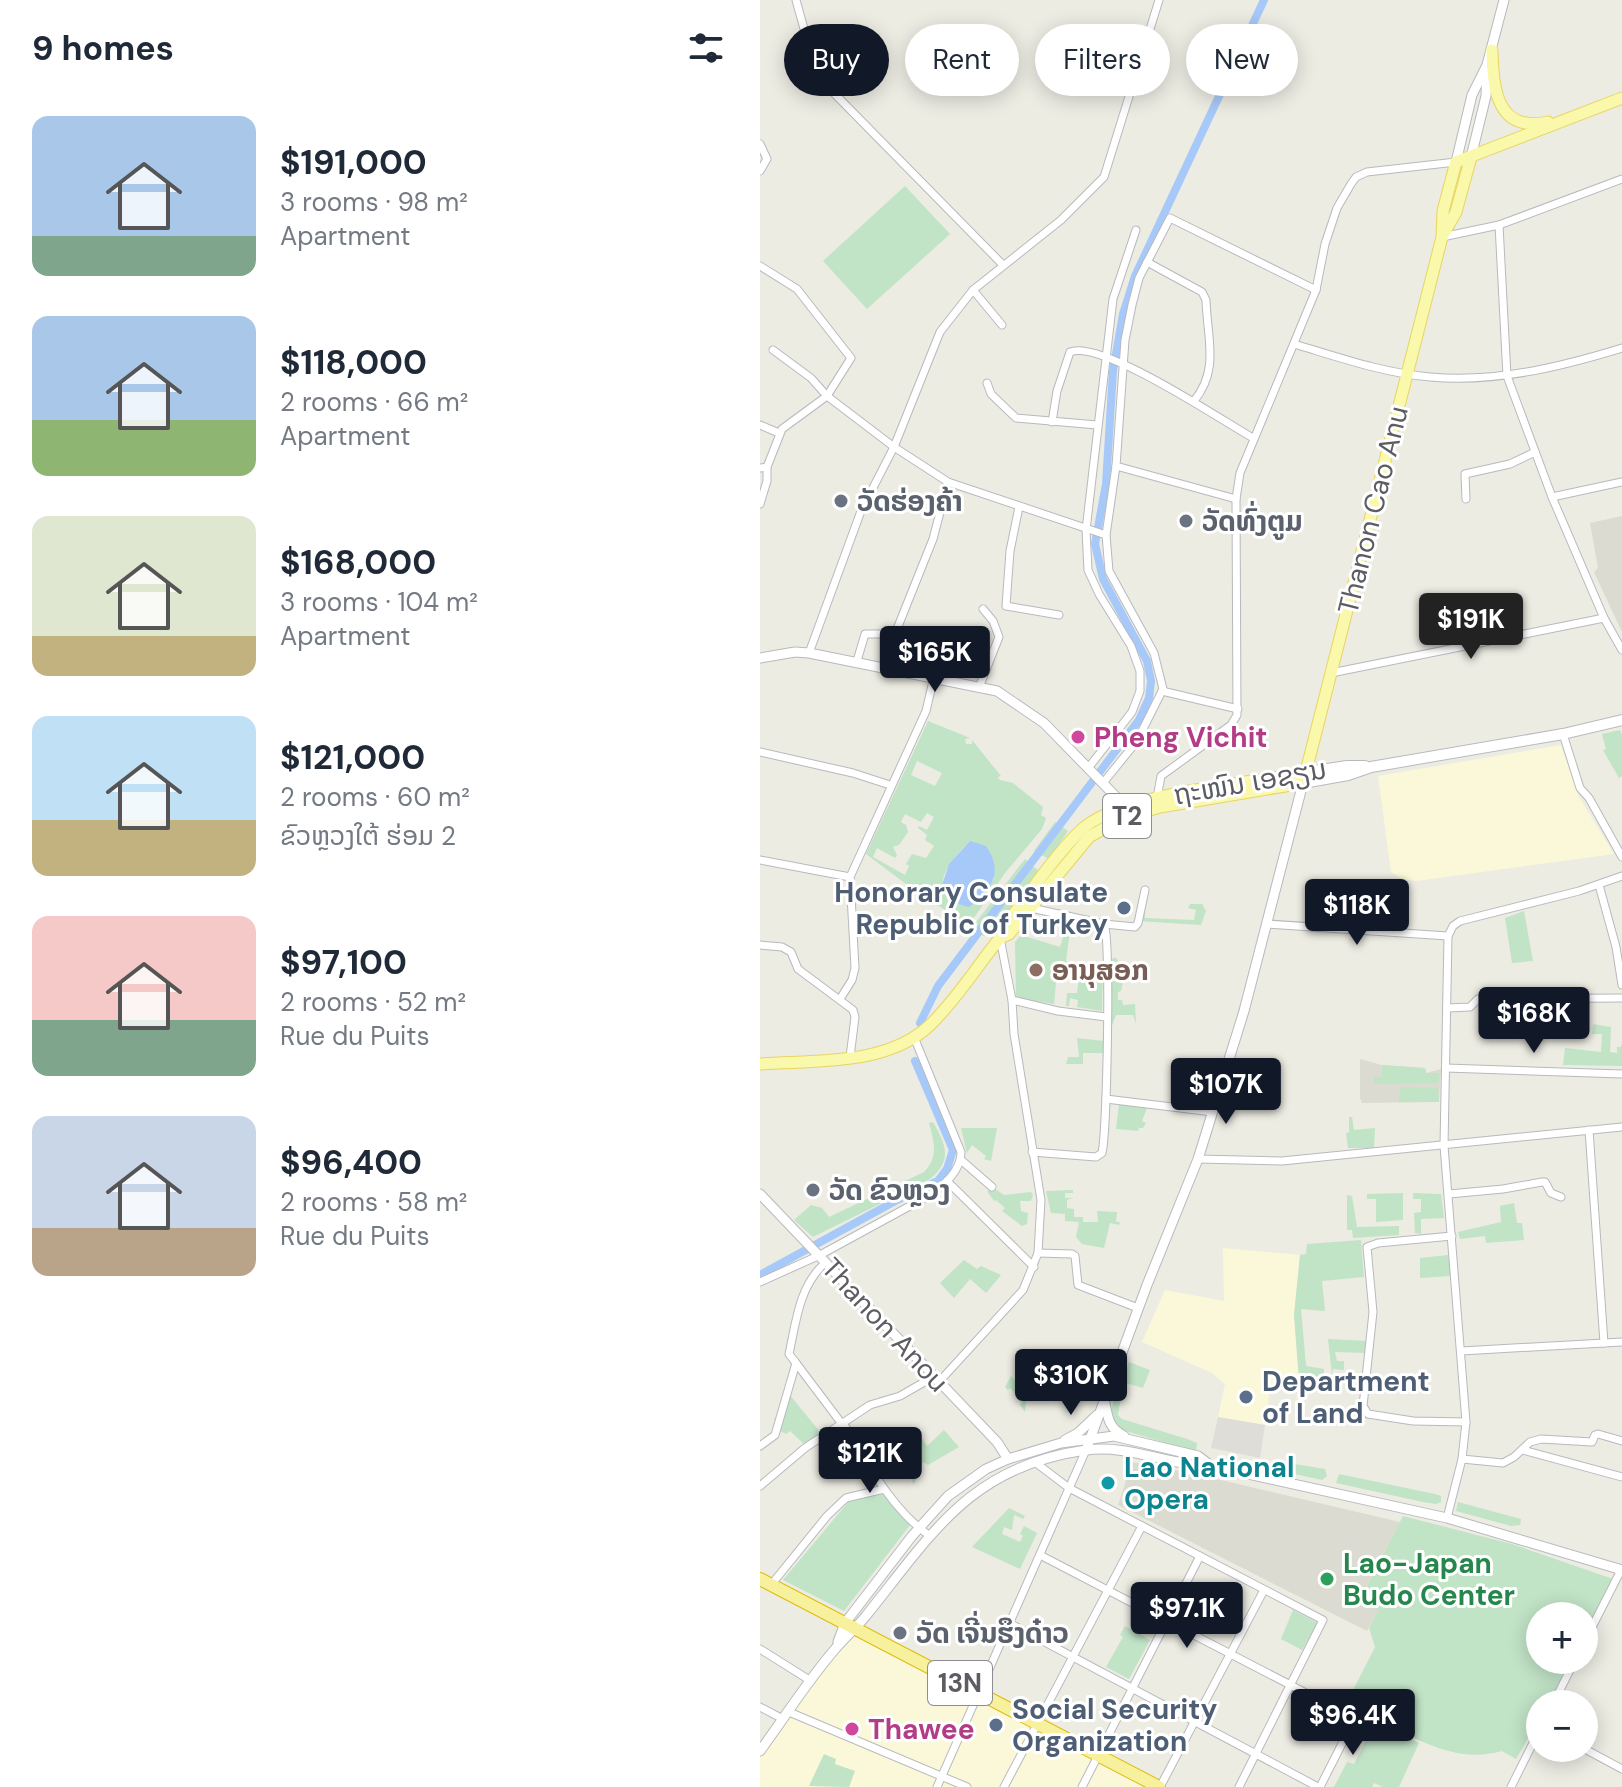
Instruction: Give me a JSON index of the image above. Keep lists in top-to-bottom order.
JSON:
{
  "streets": {
    "highway": ["13N"],
    "main road": ["Thanon Cao Anu", "ຖະໜົນ ເອຊຽນ", "T2"],
    "street": ["Thanon Anou"]
  },
  "crossings": [
    ["Thanon Cao Anu", "ຖະໜົນ ເອຊຽນ"]
  ],
  "places": [
    "ວັດຮ່ອງຄ້າ",
    "ວັດທົ່ງຕູມ",
    "Pheng Vichit",
    "Honorary Consulate Republic of Turkey",
    "ອານຸສອກ",
    "ວັດ ຂົວຫຼວງ",
    "Department of Land",
    "Lao National Opera",
    "Lao-Japan Budo Center",
    "ວັດ ເຈີ່ນຮຶງດ໋າວ",
    "Social Security Organization",
    "Thawee"
  ],
  "page": {
    "heading": "9 homes",
    "chip": [
      "Buy",
      "Rent",
      "Filters",
      "New"
    ],
    "list": [
      {
        "name": "$191,000",
        "note": "3 rooms · 98 m² · Apartment"
      },
      {
        "name": "$118,000",
        "note": "2 rooms · 66 m² · Apartment"
      },
      {
        "name": "$168,000",
        "note": "3 rooms · 104 m² · Apartment"
      },
      {
        "name": "$121,000",
        "note": "2 rooms · 60 m² · ຂົວຫຼວງໃຕ້ ຮ່ອມ 2"
      },
      {
        "name": "$97,100",
        "note": "2 rooms · 52 m² · Rue du Puits"
      },
      {
        "name": "$96,400",
        "note": "2 rooms · 58 m² · Rue du Puits"
      }
    ],
    "price": [
      "$191K",
      "$165K",
      "$118K",
      "$168K",
      "$107K",
      "$310K",
      "$121K",
      "$97.1K",
      "$96.4K"
    ],
    "map_buttons": ["+", "−"]
  }
}
